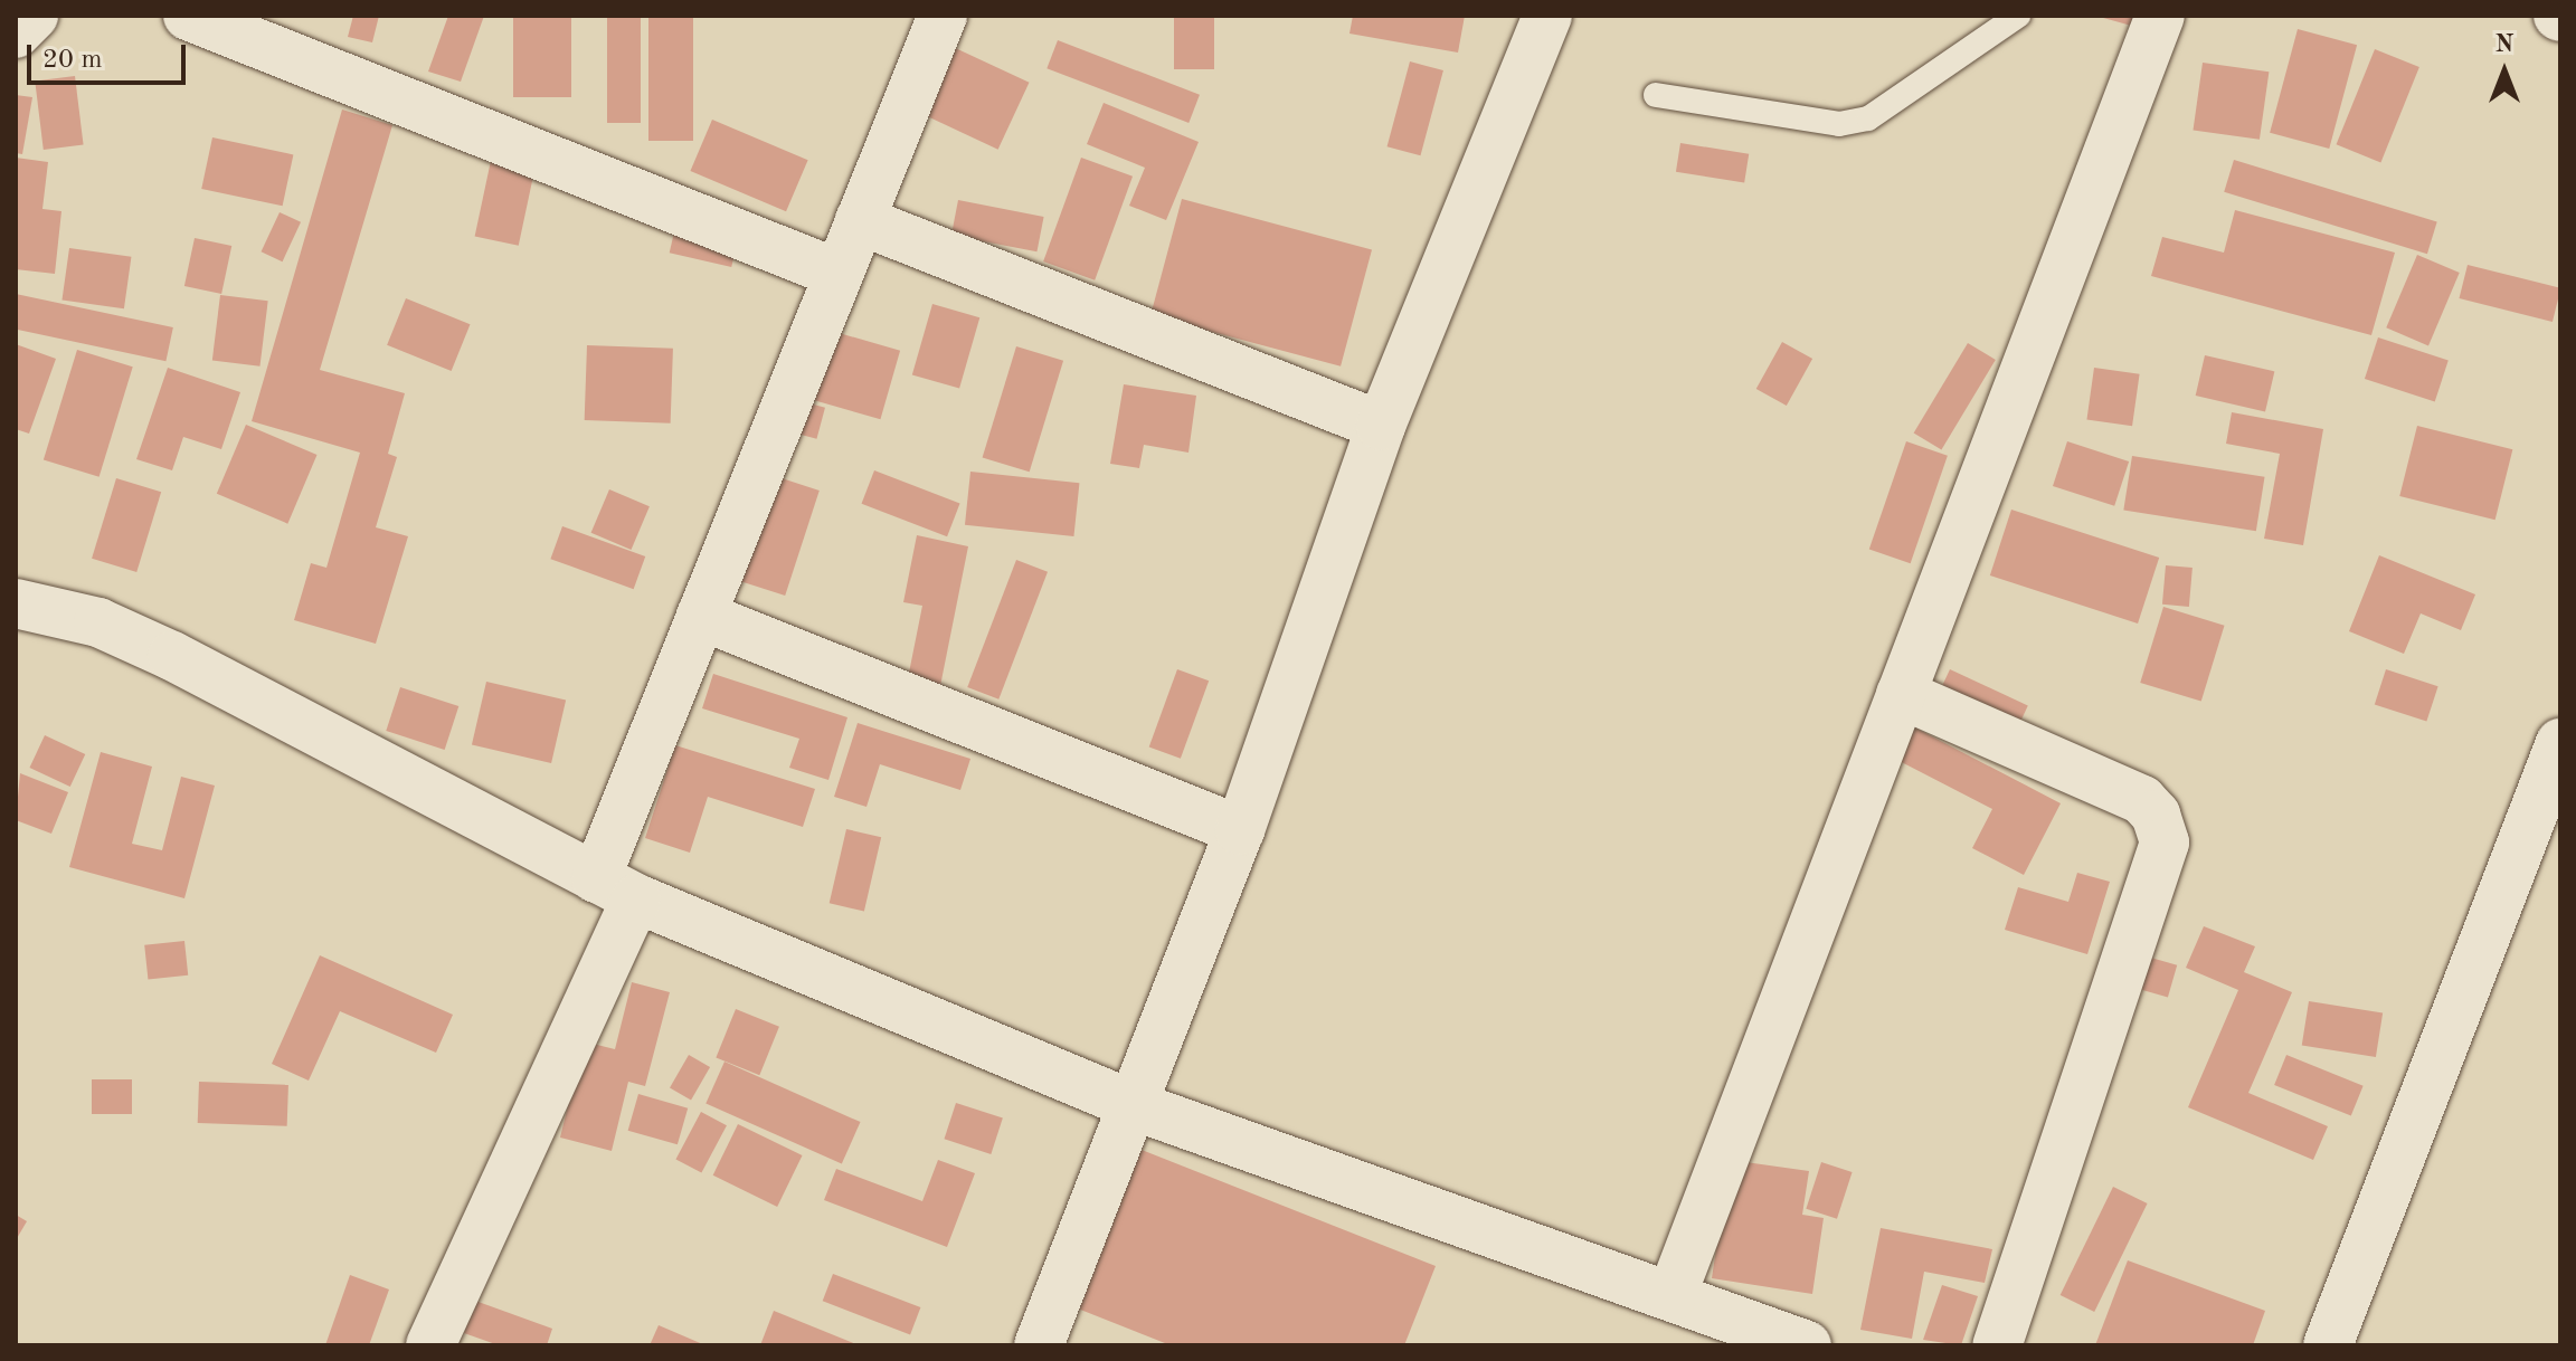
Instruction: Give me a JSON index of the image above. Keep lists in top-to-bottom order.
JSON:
{
  "scale_bar": "20 m",
  "north": "top"
}
